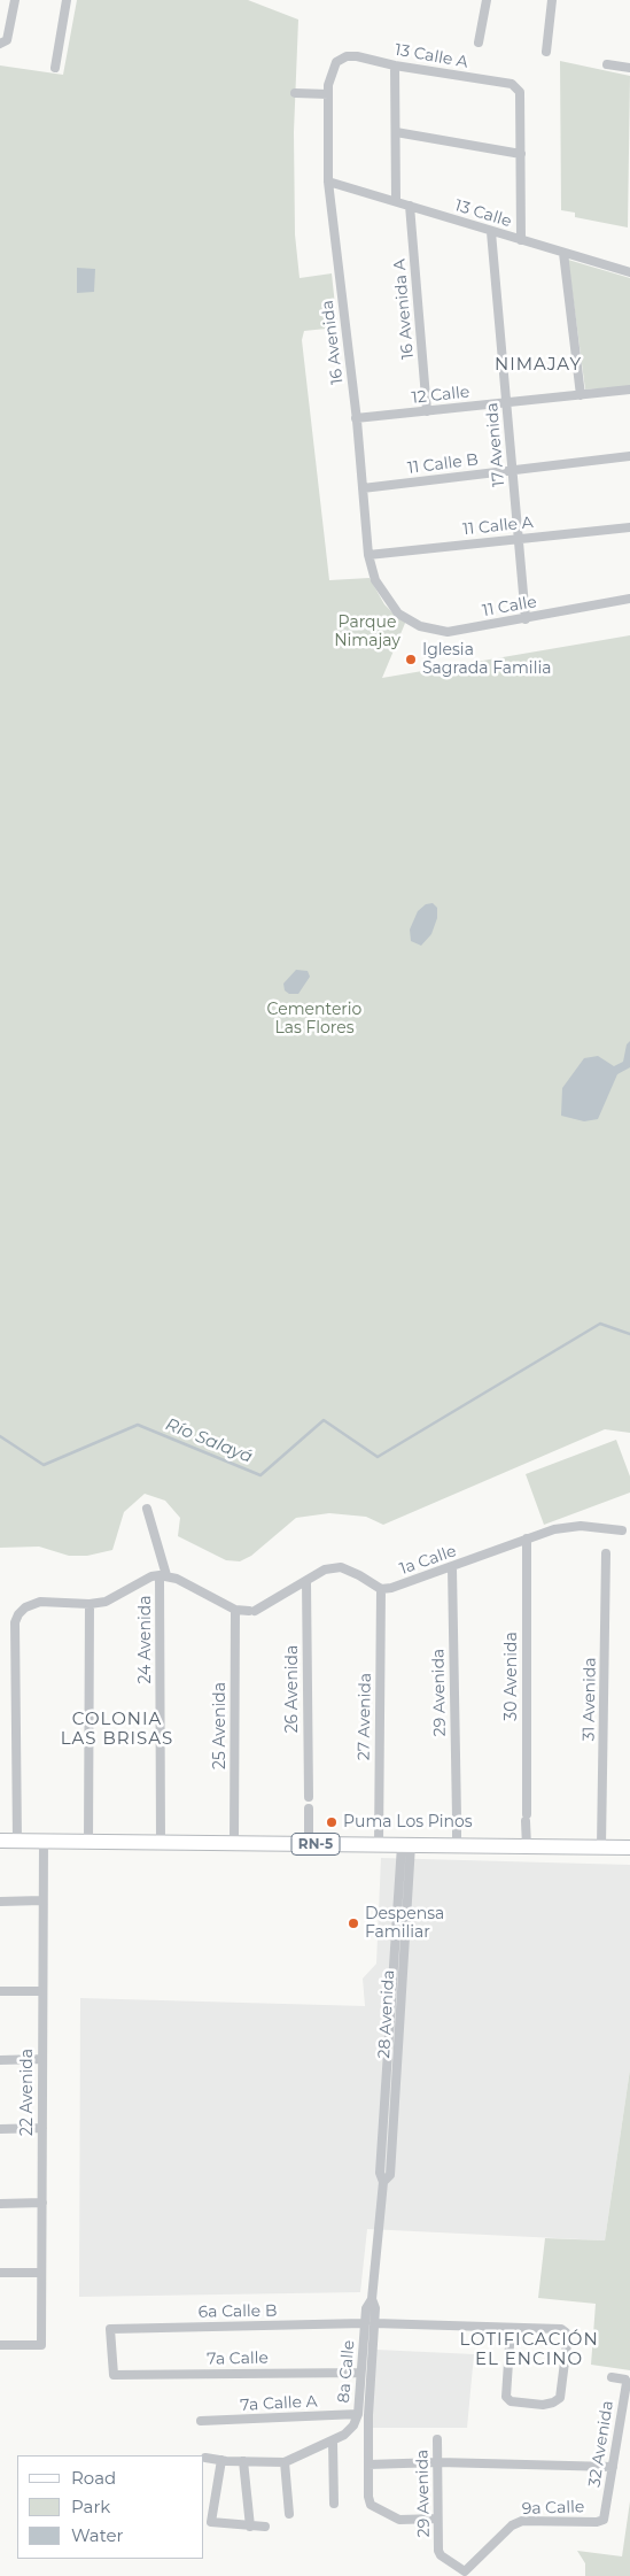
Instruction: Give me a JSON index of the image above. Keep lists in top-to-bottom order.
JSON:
{
  "streets": {
    "main road": ["RN-5"],
    "street": [
      "13 Calle A",
      "13 Calle",
      "16 Avenida A",
      "16 Avenida",
      "12 Calle",
      "17 Avenida",
      "11 Calle B",
      "11 Calle A",
      "11 Calle",
      "1a Calle",
      "24 Avenida",
      "30 Avenida",
      "26 Avenida",
      "29 Avenida",
      "31 Avenida",
      "27 Avenida",
      "25 Avenida",
      "28 Avenida",
      "22 Avenida",
      "6a Calle B",
      "7a Calle",
      "8a Calle",
      "7a Calle A",
      "32 Avenida",
      "9a Calle"
    ]
  },
  "crossings": [
    ["13 Calle A", "16 Avenida"],
    ["13 Calle", "16 Avenida A"],
    ["13 Calle", "16 Avenida"],
    ["13 Calle", "17 Avenida"],
    ["16 Avenida A", "12 Calle"],
    ["16 Avenida", "12 Calle"],
    ["16 Avenida", "11 Calle B"],
    ["16 Avenida", "11 Calle A"],
    ["16 Avenida", "11 Calle"],
    ["12 Calle", "17 Avenida"],
    ["17 Avenida", "11 Calle B"],
    ["17 Avenida", "11 Calle A"],
    ["17 Avenida", "11 Calle"],
    ["1a Calle", "30 Avenida"],
    ["1a Calle", "29 Avenida"],
    ["1a Calle", "27 Avenida"],
    ["24 Avenida", "RN-5"],
    ["30 Avenida", "RN-5"],
    ["29 Avenida", "RN-5"],
    ["29 Avenida", "28 Avenida"],
    ["29 Avenida", "9a Calle"],
    ["31 Avenida", "RN-5"],
    ["27 Avenida", "RN-5"],
    ["25 Avenida", "RN-5"],
    ["RN-5", "28 Avenida"],
    ["RN-5", "22 Avenida"],
    ["28 Avenida", "6a Calle B"],
    ["28 Avenida", "8a Calle"],
    ["6a Calle B", "7a Calle"],
    ["6a Calle B", "8a Calle"],
    ["7a Calle", "8a Calle"],
    ["8a Calle", "7a Calle A"],
    ["32 Avenida", "9a Calle"]
  ],
  "districts": ["NIMAJAY", "COLONIA LAS BRISAS", "LOTIFICACIÓN EL ENCINO"],
  "water": ["Río Salayá"],
  "parks": ["Parque Nimajay", "Cementerio Las Flores"],
  "places": ["Iglesia Sagrada Familia", "Puma Los Pinos", "Despensa Familiar"],
  "legend": ["Road", "Park", "Water"]
}
